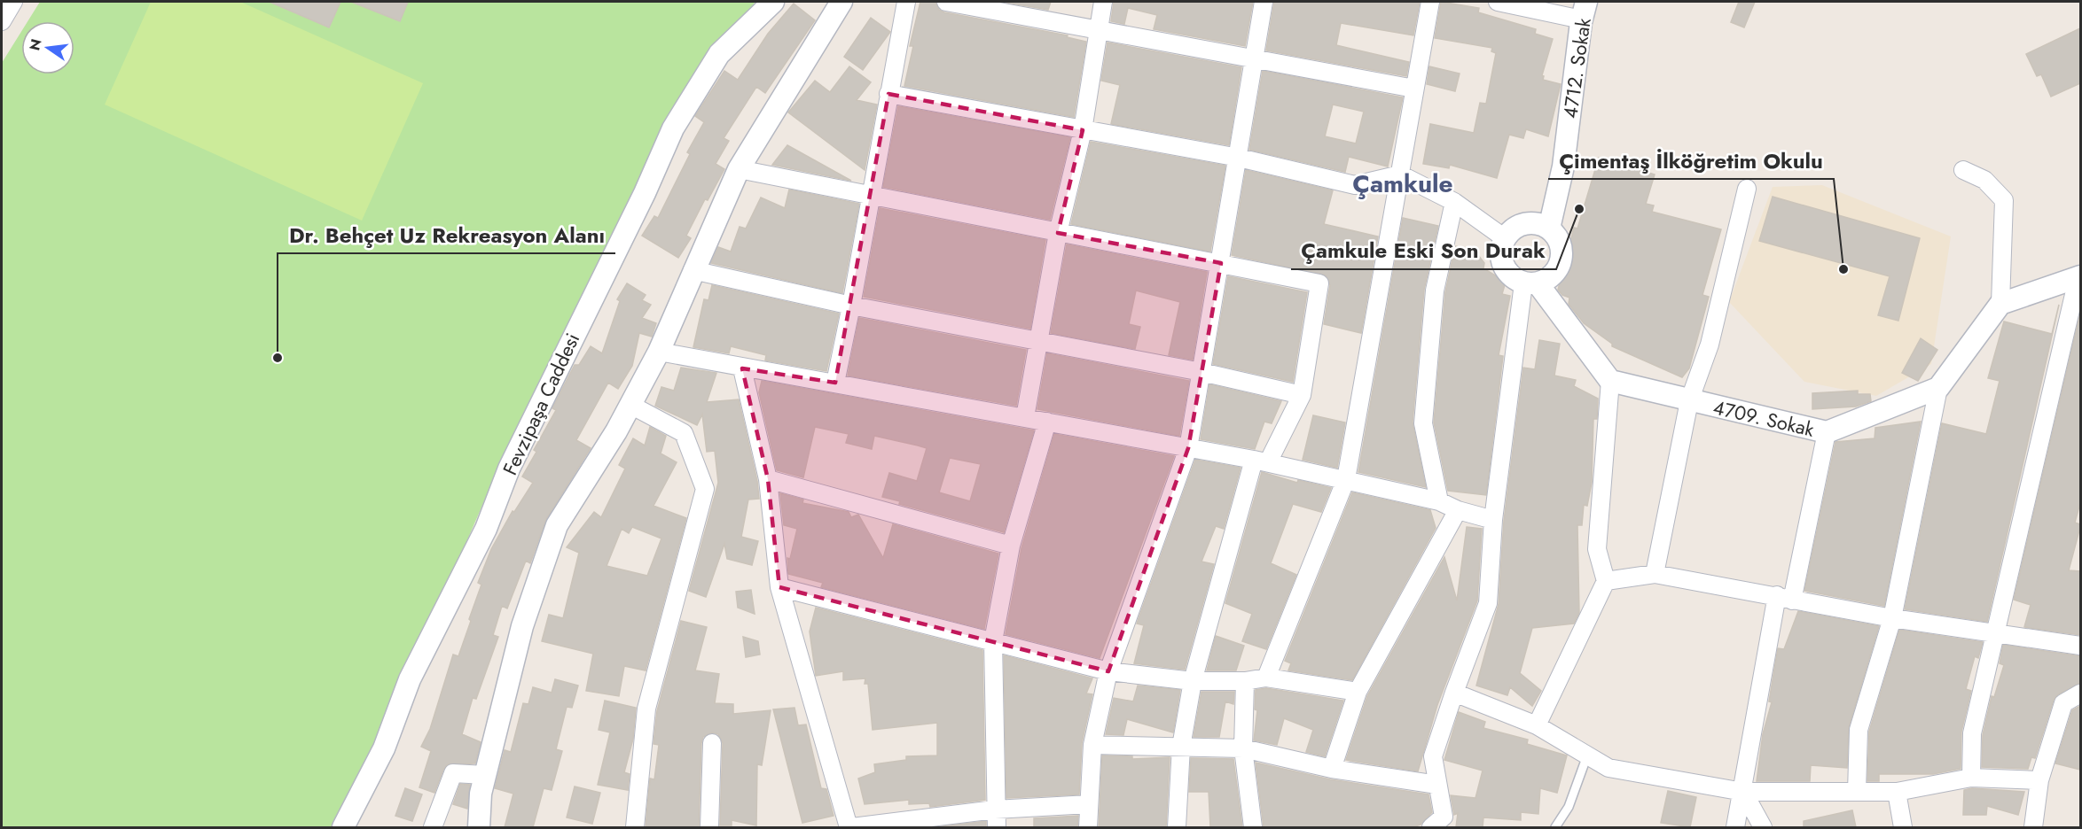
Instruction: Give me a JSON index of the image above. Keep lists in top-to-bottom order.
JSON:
{
  "streets": {
    "street": ["4712. Sokak", "Fevzipaşa Caddesi", "4709. Sokak"]
  },
  "districts": ["Çamkule"],
  "places": ["Çamkule Eski Son Durak", "Çimentaş İlköğretim Okulu", "Dr. Behçet Uz Rekreasyon Alanı"],
  "north": "left"
}
